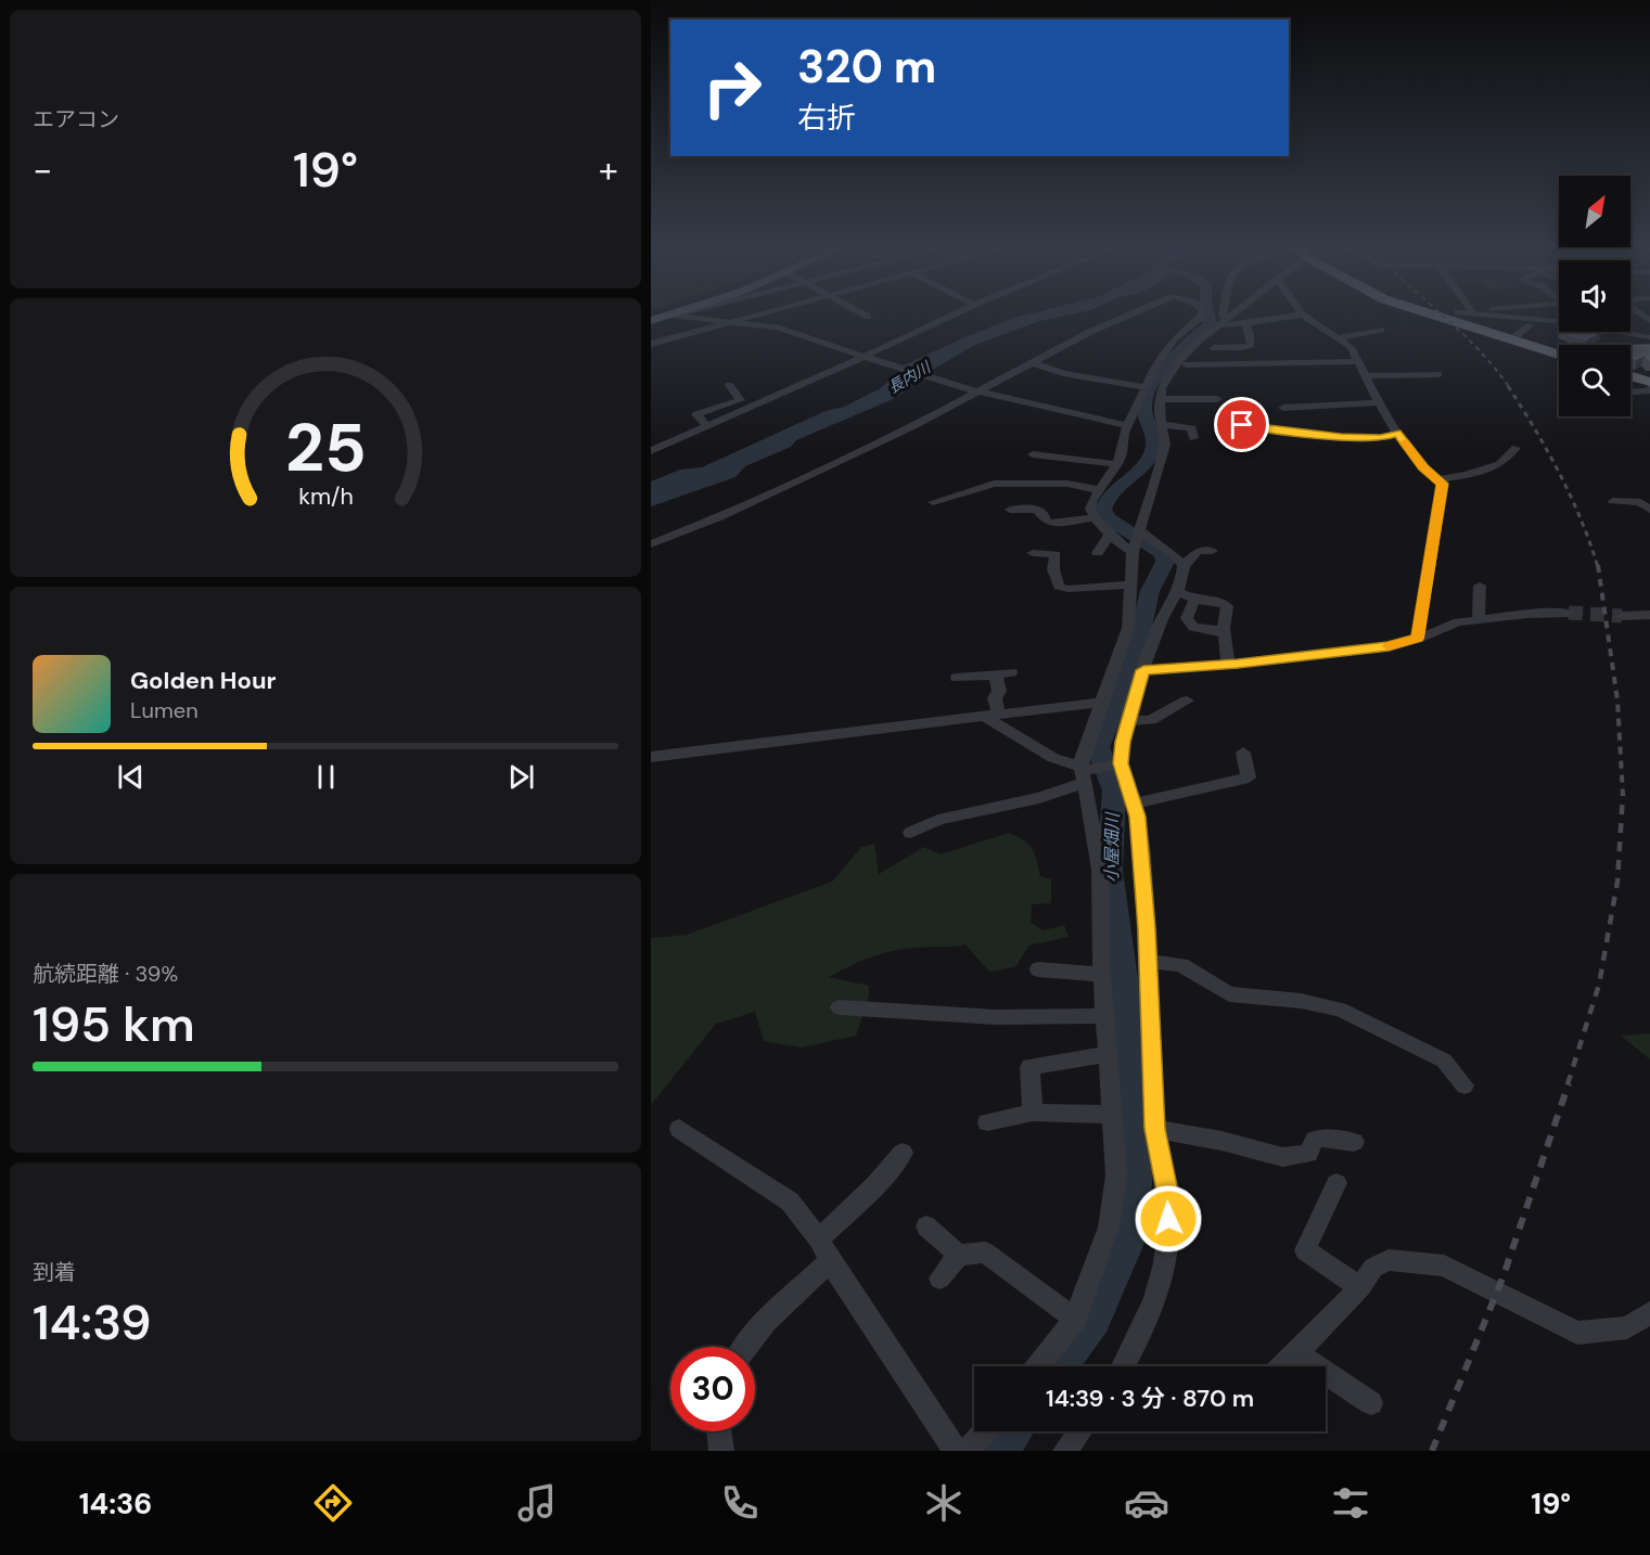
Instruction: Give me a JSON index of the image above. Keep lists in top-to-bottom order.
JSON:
{
  "water": ["長内川", "小屋畑川"],
  "north": "top right",
  "page": {
    "tile": [
      "エアコン",
      ["航続距離 · 39%", "195 km"],
      ["到着", "14:39"]
    ],
    "turn": ["320 m", "右折"],
    "heat": ["−", "19°", "+"],
    "song": ["Golden Hour", "Lumen"],
    "limit": "30",
    "trip": "14:39 · 3 分 · 870 m",
    "tabs": ["14:36", "19°"],
    "gauge": ["25", "km/h"]
  }
}
